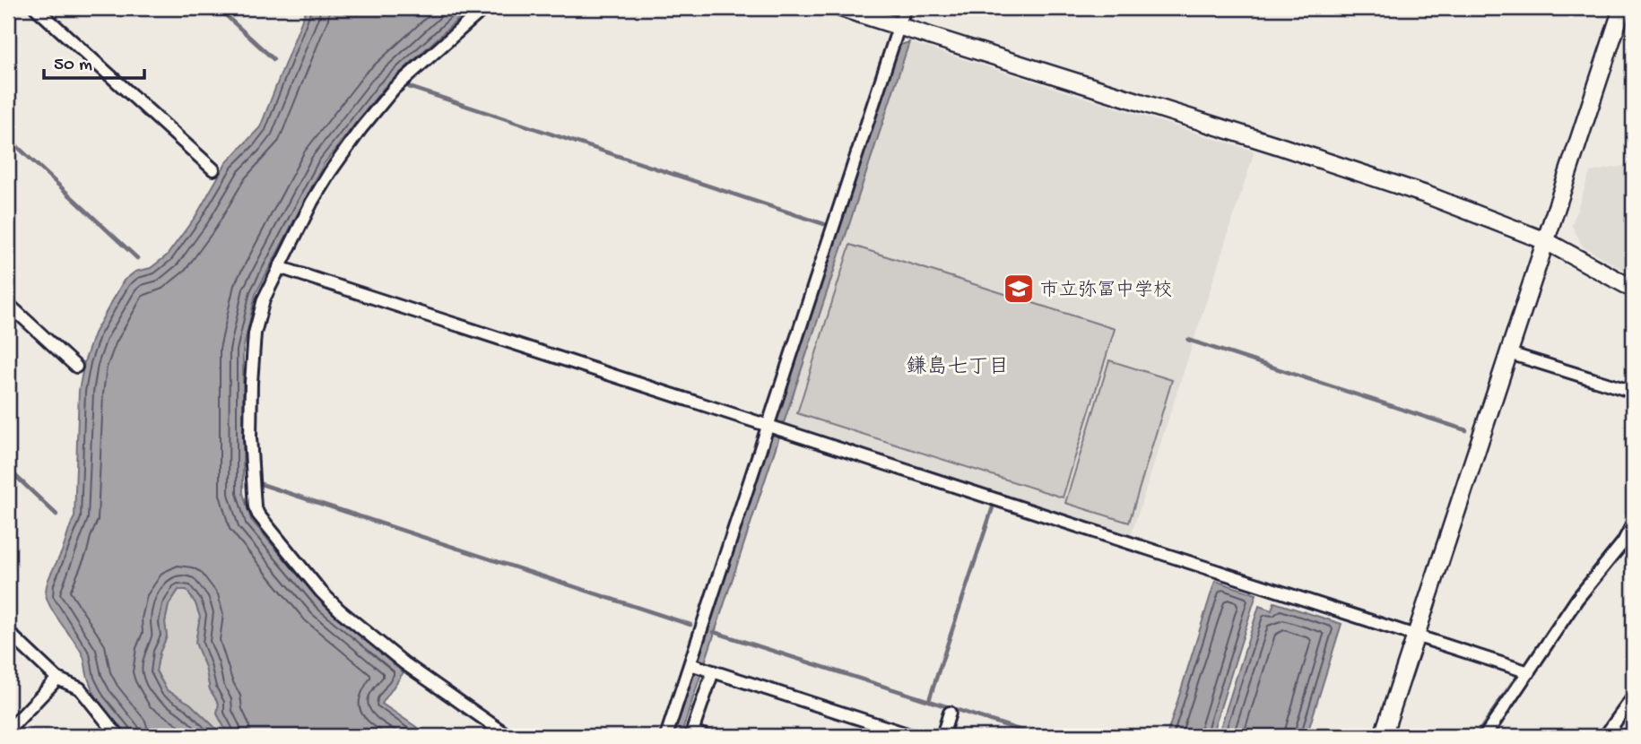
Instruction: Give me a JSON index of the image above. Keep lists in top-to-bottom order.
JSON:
{
  "districts": ["鎌島七丁目"],
  "places": {
    "school or university": ["市立弥冨中学校"]
  },
  "scale_bar": "50 m"
}
